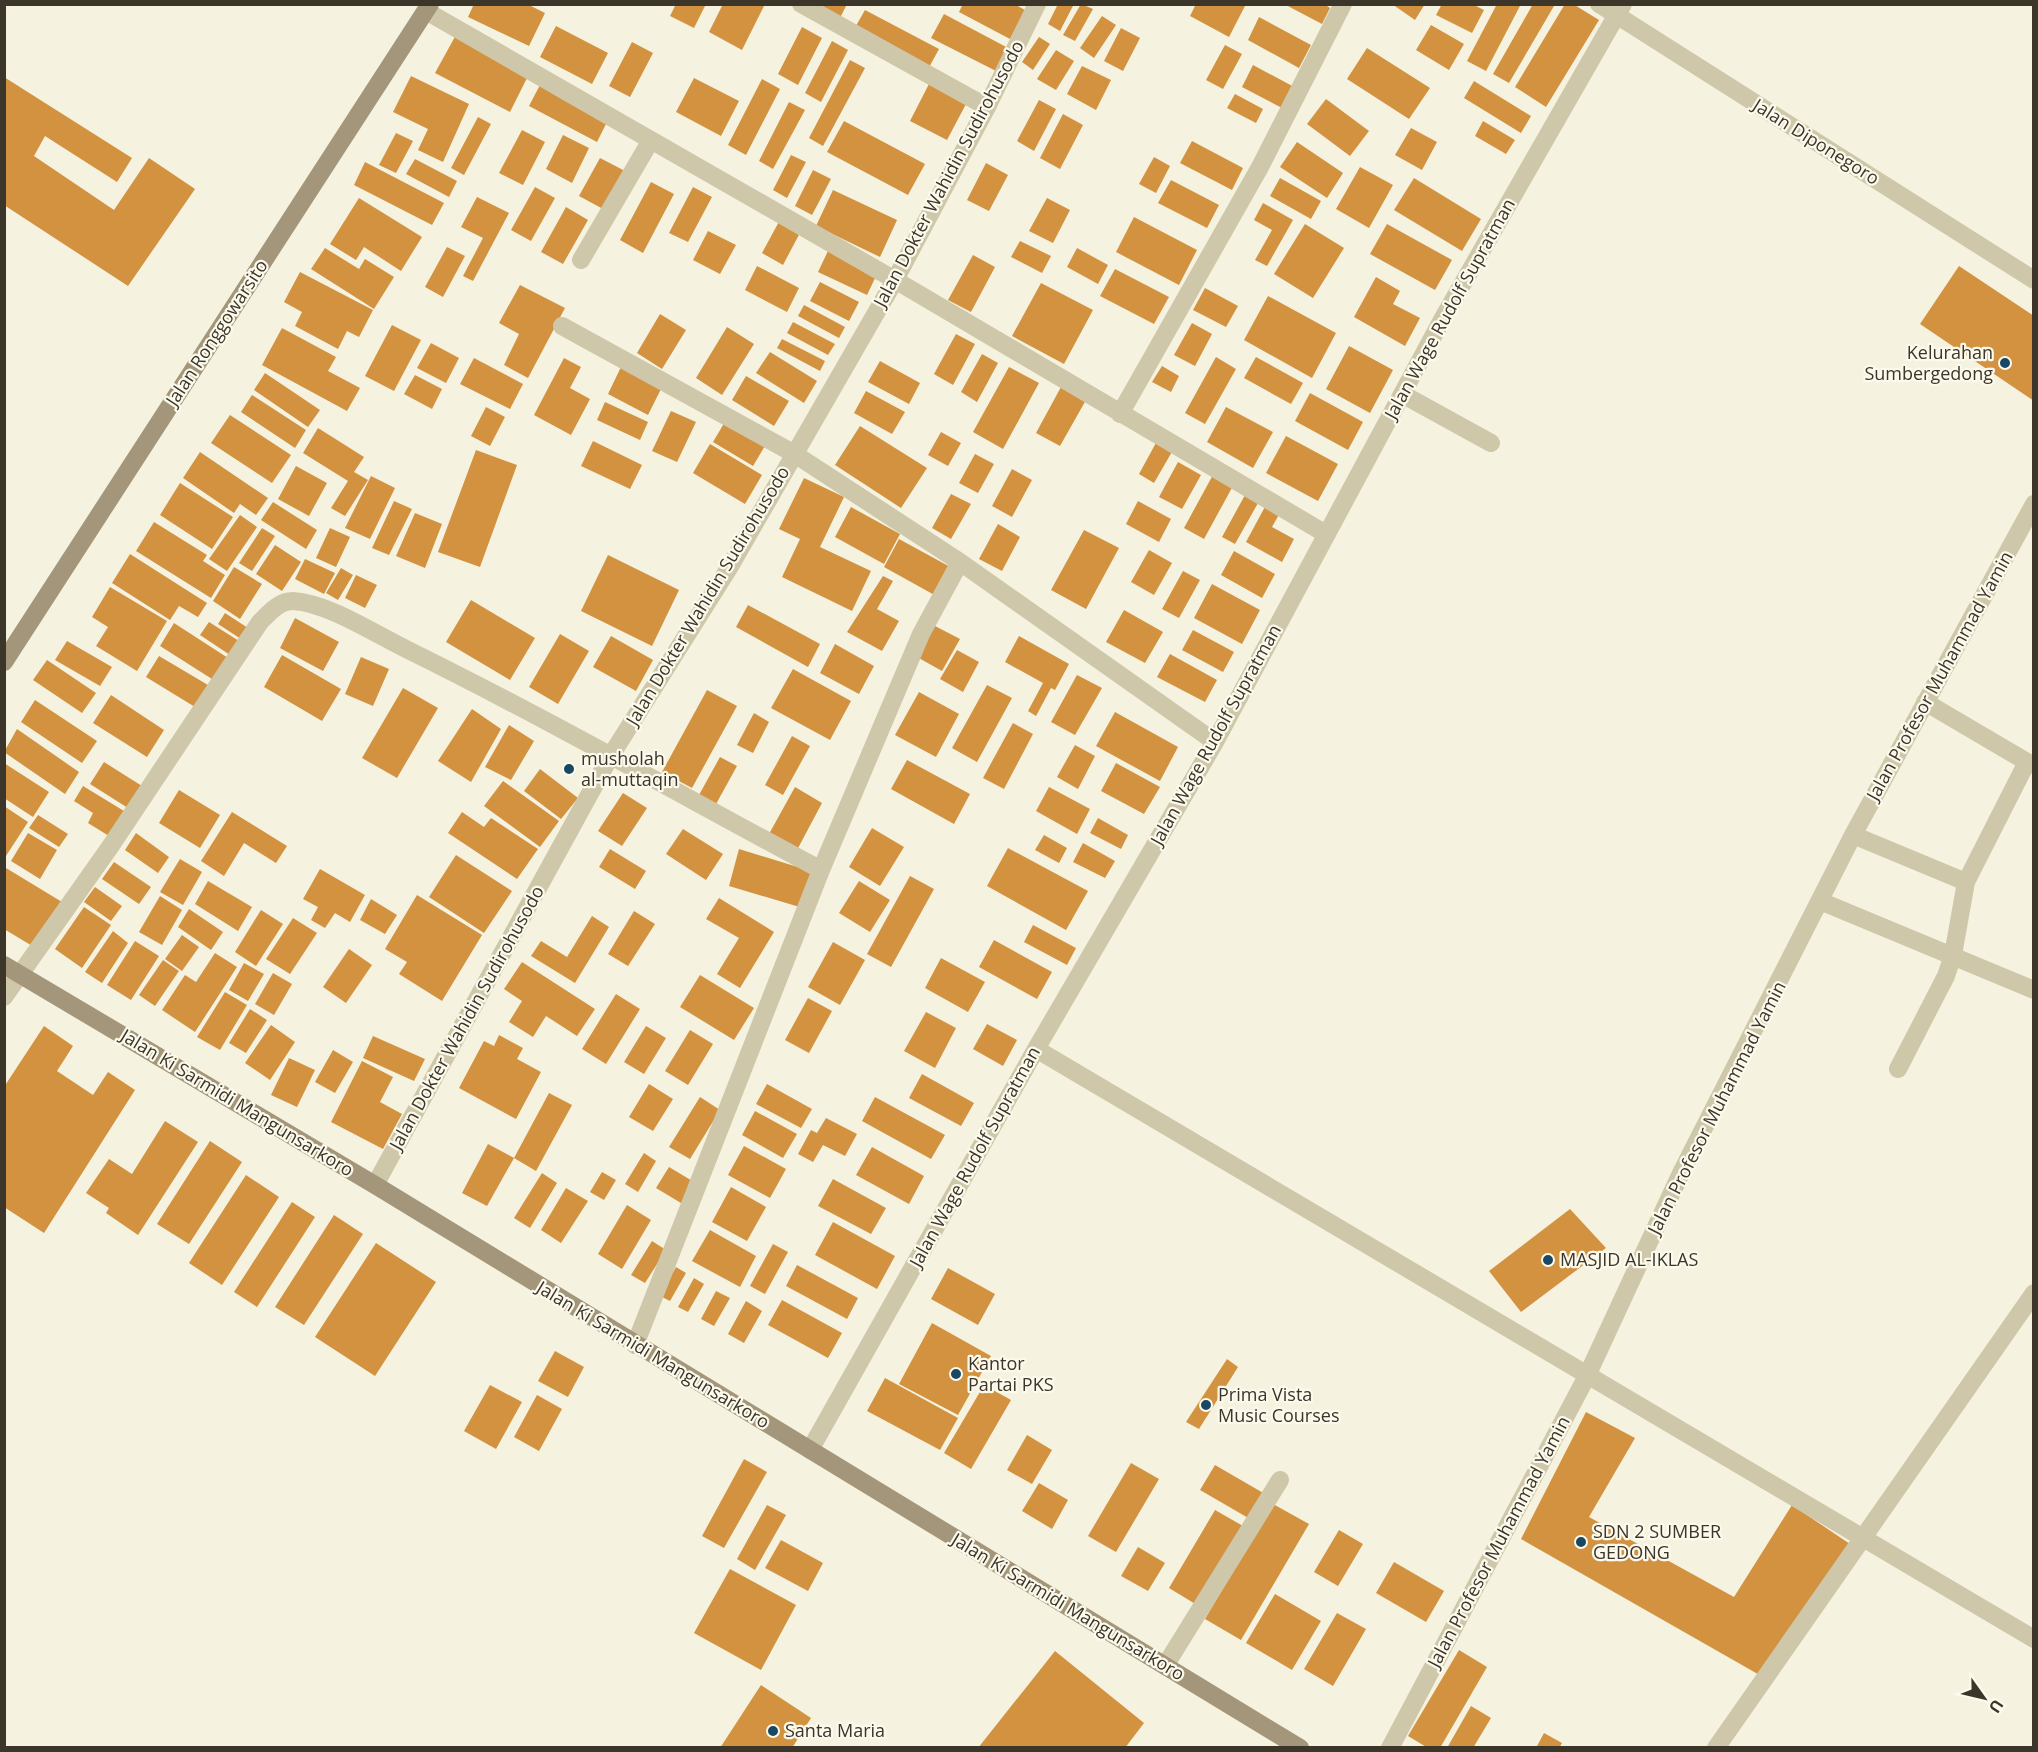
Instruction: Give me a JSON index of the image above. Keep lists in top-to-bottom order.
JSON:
{
  "streets": {
    "main road": ["Jalan Ronggowarsito", "Jalan Ki Sarmidi Mangunsarkoro"],
    "street": [
      "Jalan Diponegoro",
      "Jalan Dokter Wahidin Sudirohusodo",
      "Jalan Wage Rudolf Supratman",
      "Jalan Profesor Muhammad Yamin"
    ]
  },
  "crossings": [
    ["Jalan Diponegoro", "Jalan Wage Rudolf Supratman"],
    ["Jalan Dokter Wahidin Sudirohusodo", "Jalan Ki Sarmidi Mangunsarkoro"],
    ["Jalan Wage Rudolf Supratman", "Jalan Ki Sarmidi Mangunsarkoro"]
  ],
  "places": [
    "Kelurahan Sumbergedong",
    "musholah al-muttaqin",
    "MASJID AL-IKLAS",
    "Kantor Partai PKS",
    "Prima Vista Music Courses",
    "SDN 2 SUMBER GEDONG",
    "Santa Maria"
  ],
  "north": "bottom right"
}
